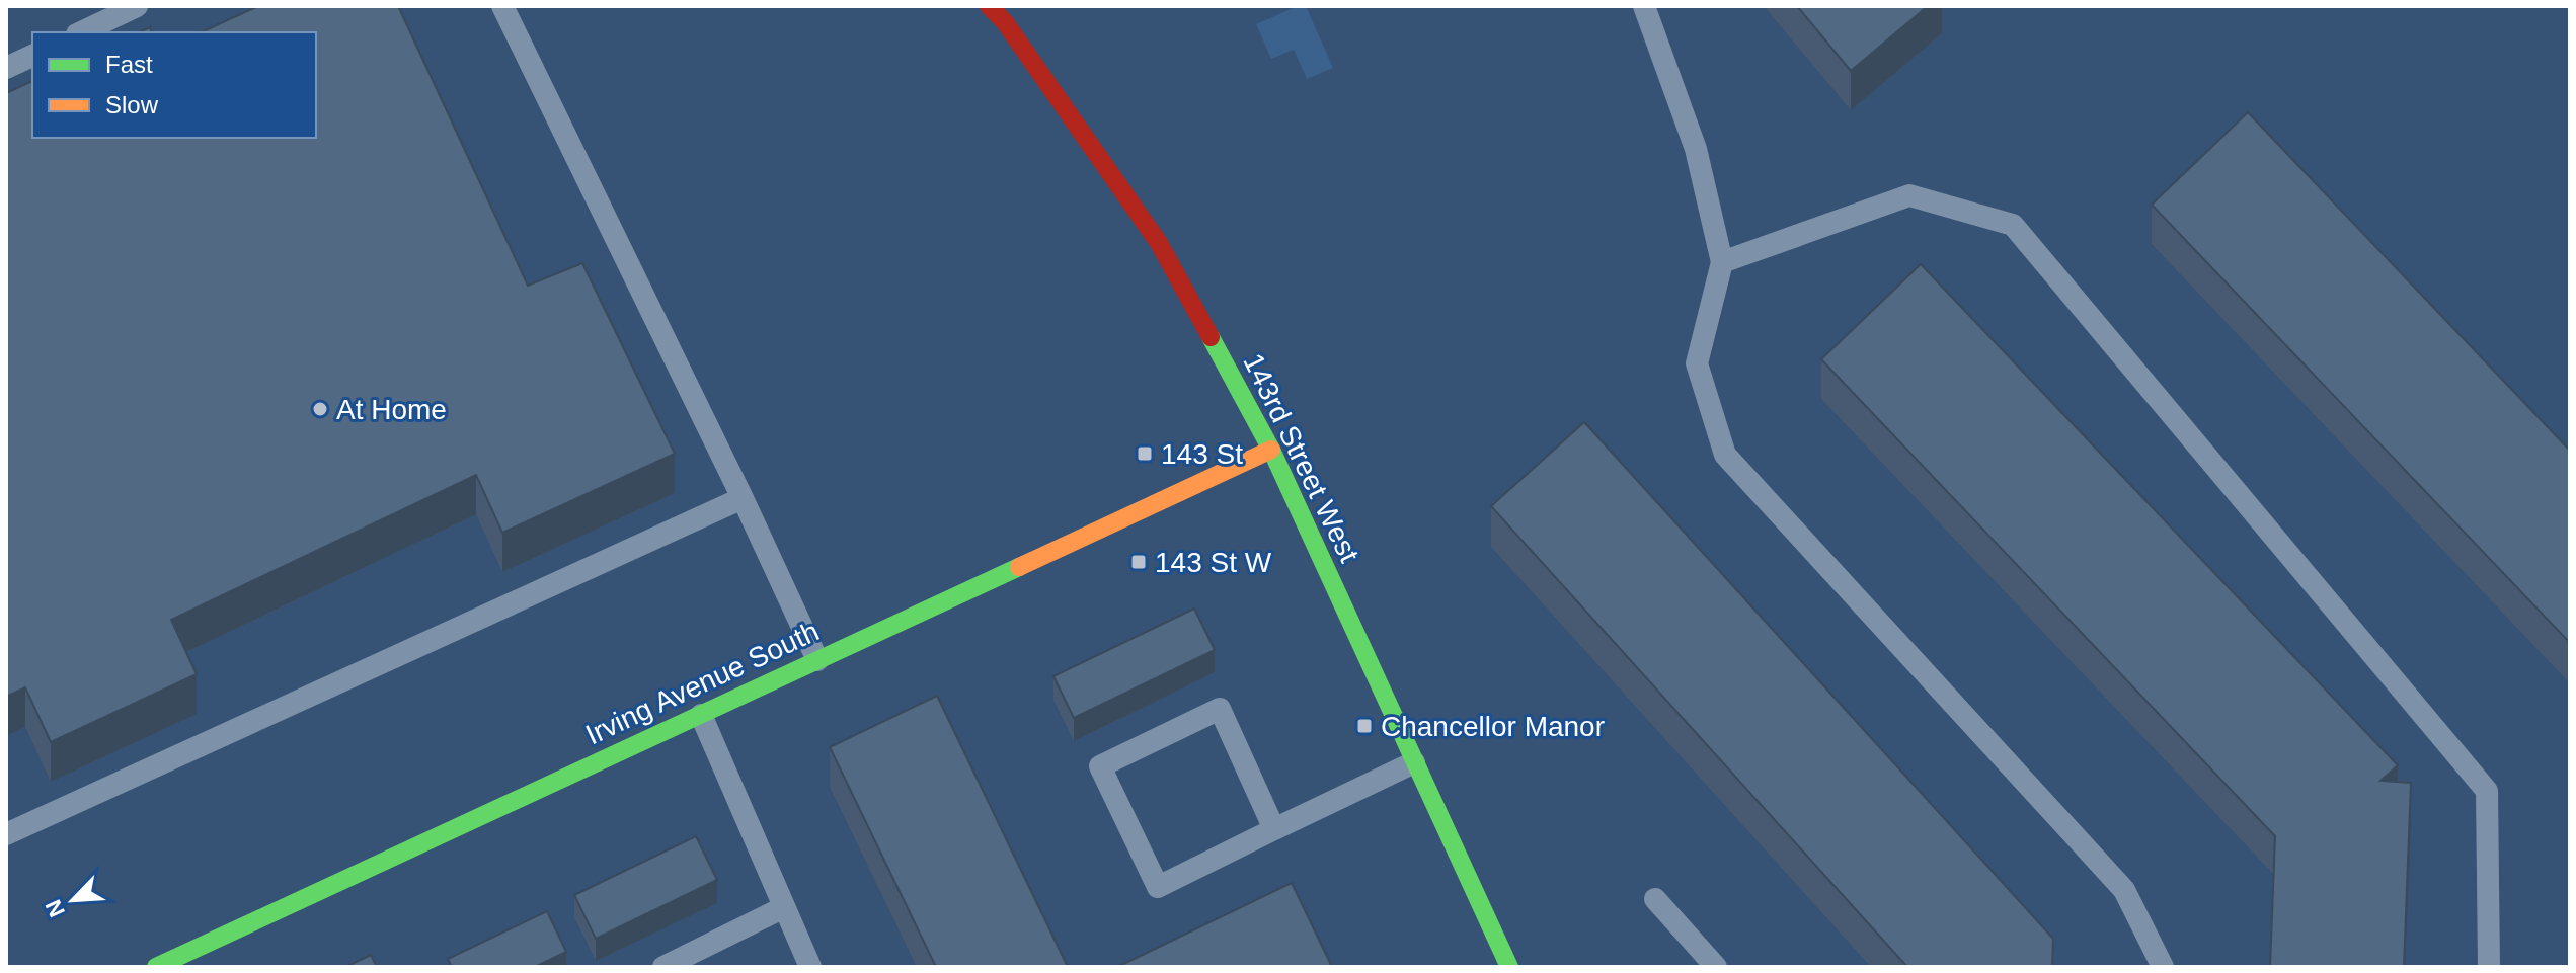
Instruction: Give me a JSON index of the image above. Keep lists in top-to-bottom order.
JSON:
{
  "streets": {
    "street": ["143rd Street West", "Irving Avenue South"]
  },
  "crossings": [
    ["143rd Street West", "Irving Avenue South"]
  ],
  "places": {
    "other": ["At Home"],
    "transit": ["143 St", "143 St W", "Chancellor Manor"]
  },
  "legend": ["Fast", "Slow"],
  "north": "bottom left"
}
